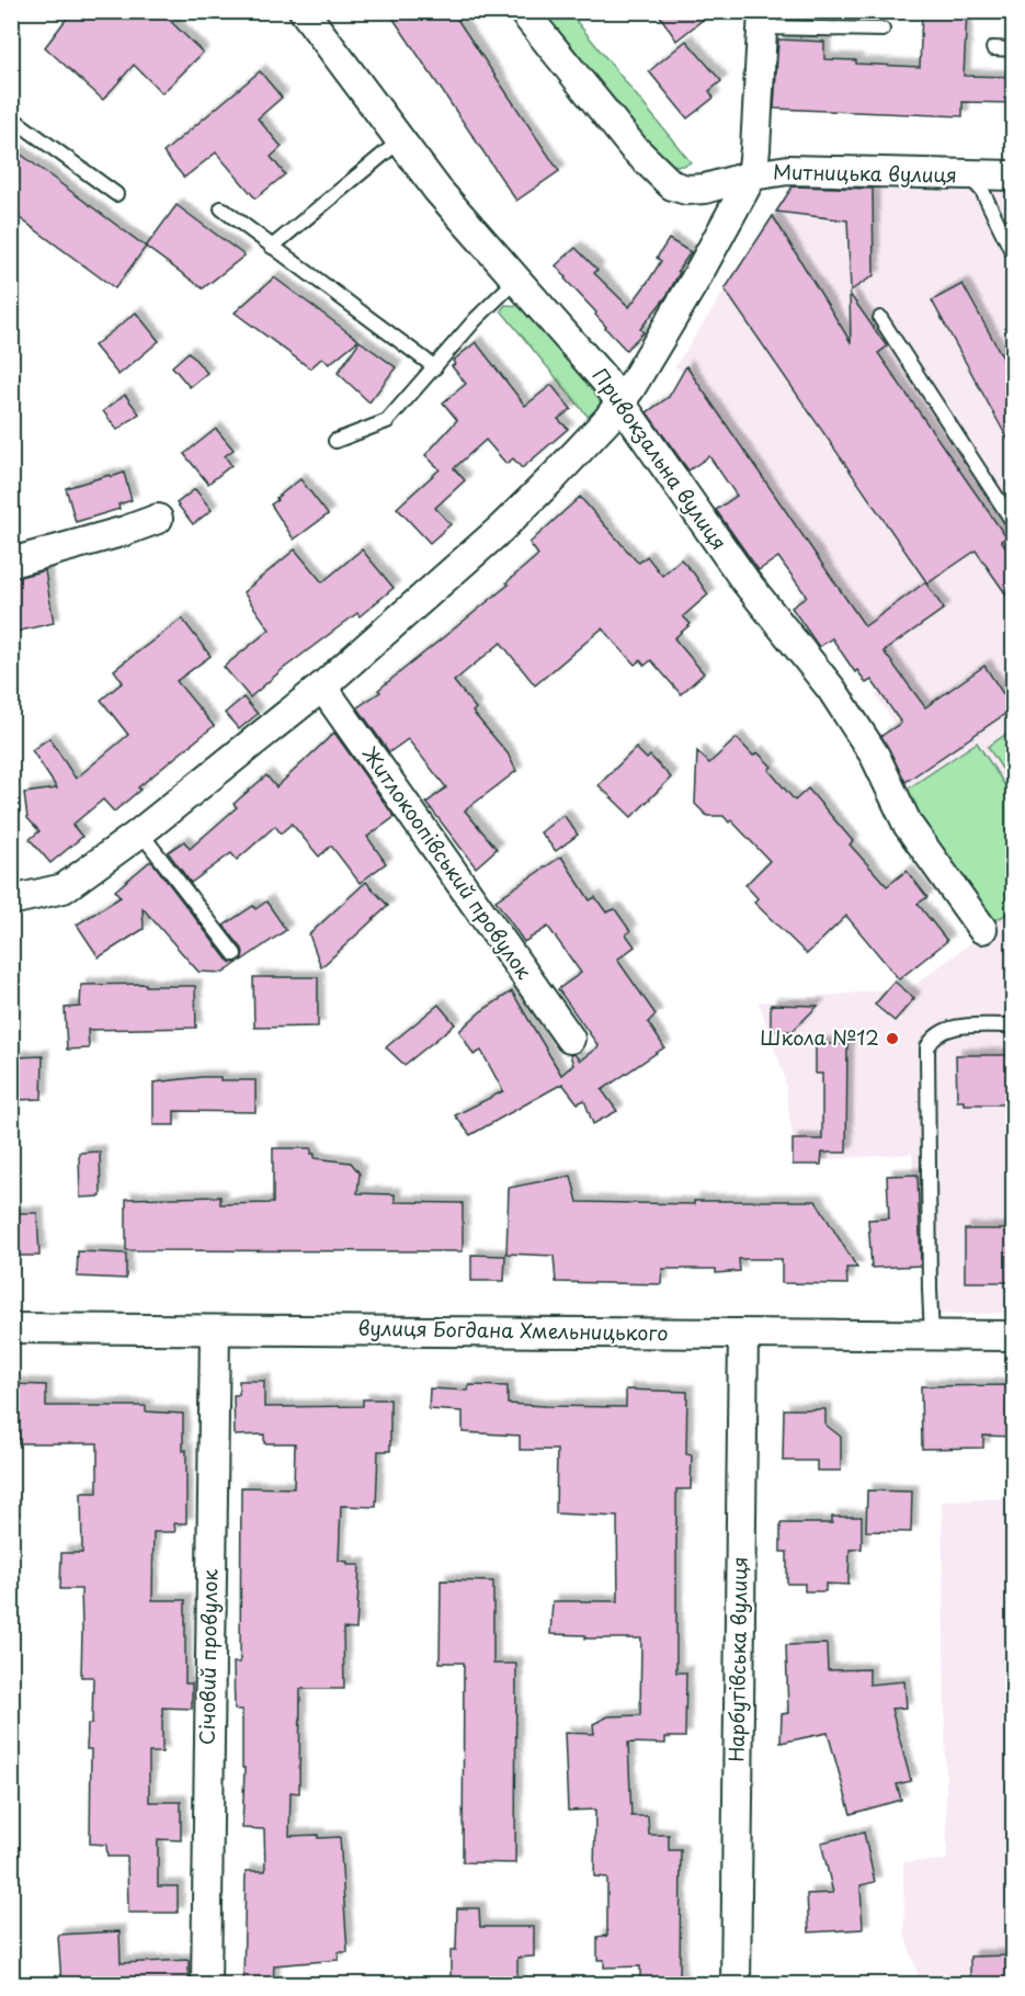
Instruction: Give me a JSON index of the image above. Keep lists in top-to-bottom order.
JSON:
{
  "streets": {
    "street": [
      "Митницька вулиця",
      "Привокзальна вулиця",
      "Житлокоопівський провулок",
      "вулиця Богдана Хмельницького",
      "Січовий провулок",
      "Нарбутівська вулиця"
    ]
  },
  "crossings": [
    ["вулиця Богдана Хмельницького", "Січовий провулок"],
    ["вулиця Богдана Хмельницького", "Нарбутівська вулиця"]
  ],
  "places": ["Школа №12"]
}
